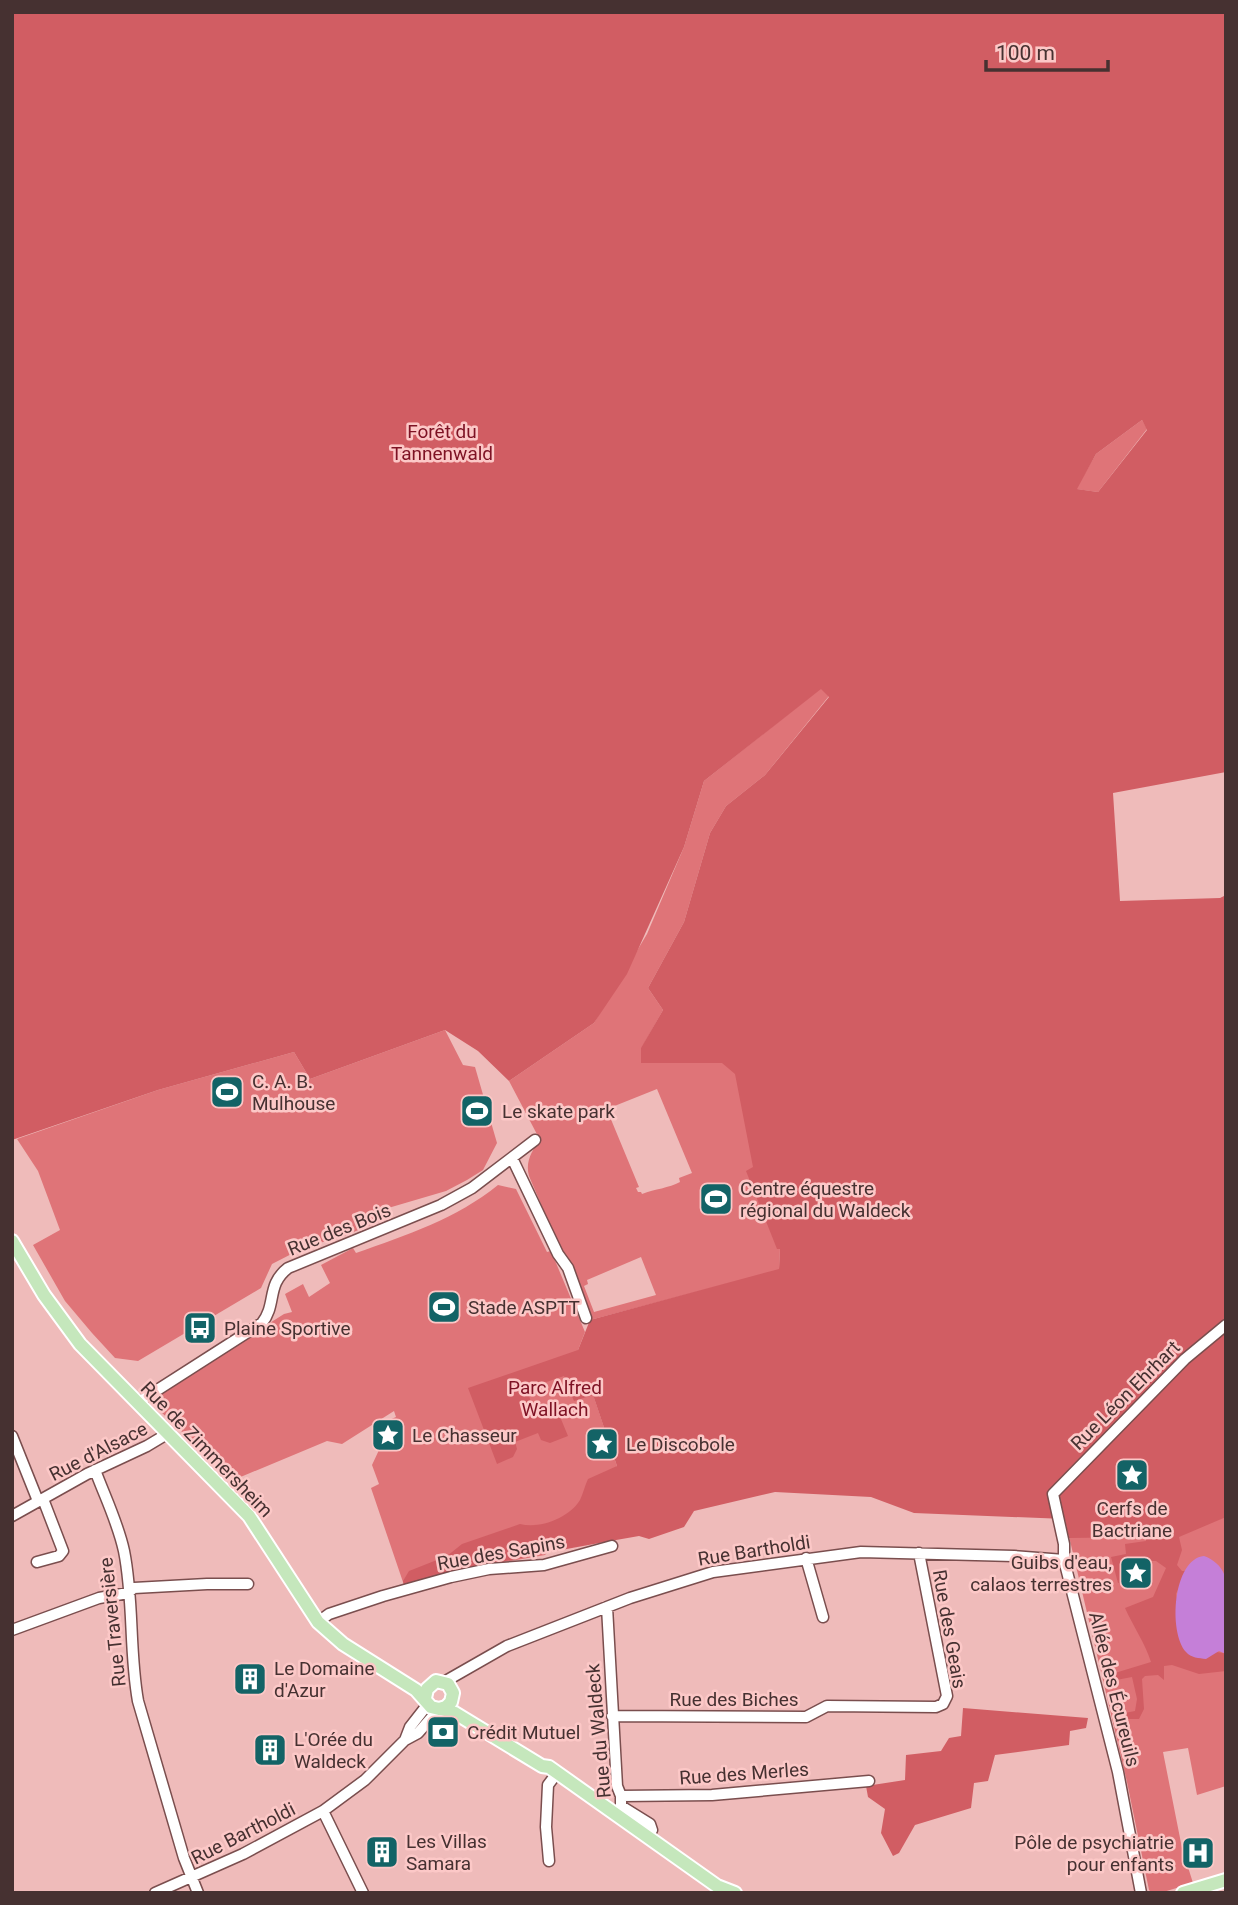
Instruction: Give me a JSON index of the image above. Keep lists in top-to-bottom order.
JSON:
{
  "streets": {
    "main road": ["Rue de Zimmersheim"],
    "street": [
      "Rue des Bois",
      "Rue Léon Ehrhart",
      "Rue d'Alsace",
      "Rue Bartholdi",
      "Rue des Sapins",
      "Rue Traversière",
      "Rue des Geais",
      "Allée des Écureuils",
      "Rue des Biches",
      "Rue du Waldeck",
      "Rue des Merles"
    ]
  },
  "crossings": [
    ["Rue des Bois", "Rue de Zimmersheim"],
    ["Rue Léon Ehrhart", "Allée des Écureuils"],
    ["Rue de Zimmersheim", "Rue d'Alsace"],
    ["Rue de Zimmersheim", "Rue Bartholdi"],
    ["Rue de Zimmersheim", "Rue des Sapins"],
    ["Rue de Zimmersheim", "Rue du Waldeck"],
    ["Rue d'Alsace", "Rue Traversière"],
    ["Rue Bartholdi", "Rue Traversière"],
    ["Rue Bartholdi", "Rue des Geais"],
    ["Rue Bartholdi", "Allée des Écureuils"],
    ["Rue Bartholdi", "Rue du Waldeck"],
    ["Rue des Geais", "Rue des Biches"],
    ["Rue des Biches", "Rue du Waldeck"],
    ["Rue du Waldeck", "Rue des Merles"]
  ],
  "parks": ["Forêt du Tannenwald", "Parc Alfred Wallach"],
  "places": {
    "sports": [
      "C. A. B. Mulhouse",
      "Le skate park",
      "Centre équestre régional du Waldeck",
      "Stade ASPTT"
    ],
    "bus stop": ["Plaine Sportive"],
    "place": [
      "Le Chasseur",
      "Le Discobole",
      "Cerfs de Bactriane",
      "Guibs d'eau, calaos terrestres"
    ],
    "building": ["Le Domaine d'Azur", "L'Orée du Waldeck", "Les Villas Samara"],
    "bank": ["Crédit Mutuel"],
    "hospital": ["Pôle de psychiatrie pour enfants"]
  },
  "scale_bar": "100 m"
}
